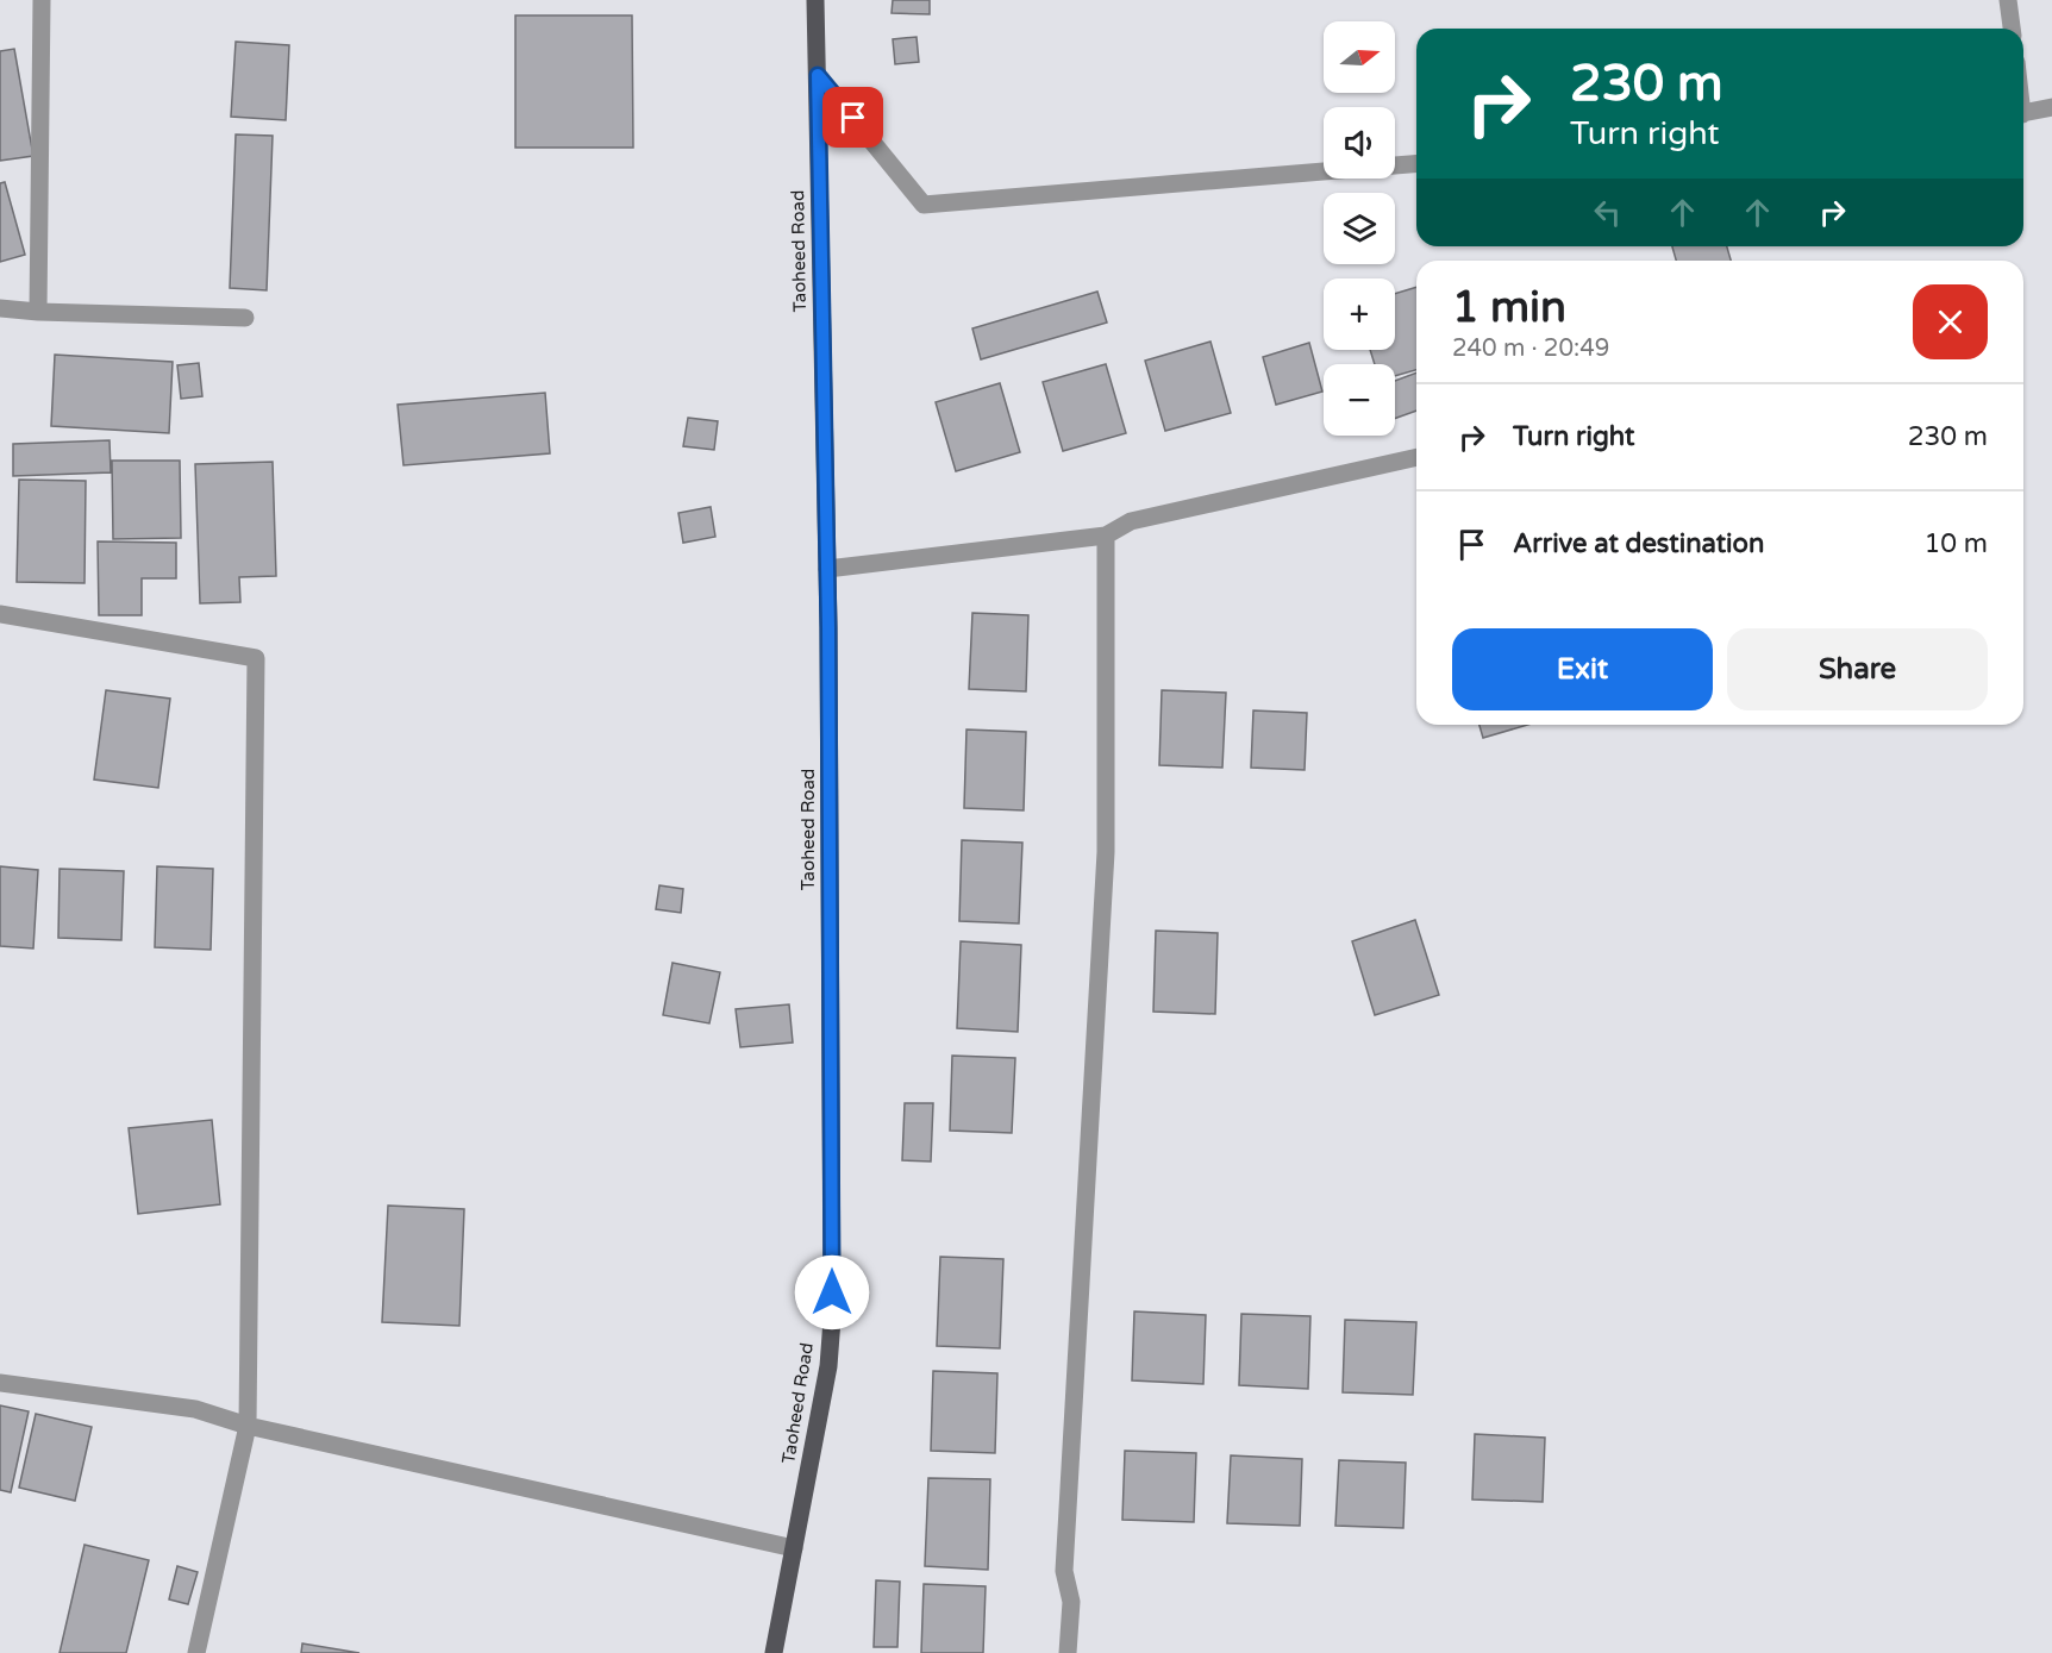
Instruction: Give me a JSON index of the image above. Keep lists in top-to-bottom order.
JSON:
{
  "streets": {
    "main road": ["Taoheed Road"]
  },
  "north": "right",
  "page": {
    "map_buttons": ["+", "−"],
    "turn": ["230 m", "Turn right"],
    "heading": ["1 min", "240 m · 20:49"],
    "list": [
      {
        "name": "Turn right",
        "value": "230 m"
      },
      {
        "name": "Arrive at destination",
        "value": "10 m"
      }
    ],
    "buttons": ["Exit", "Share"]
  }
}
